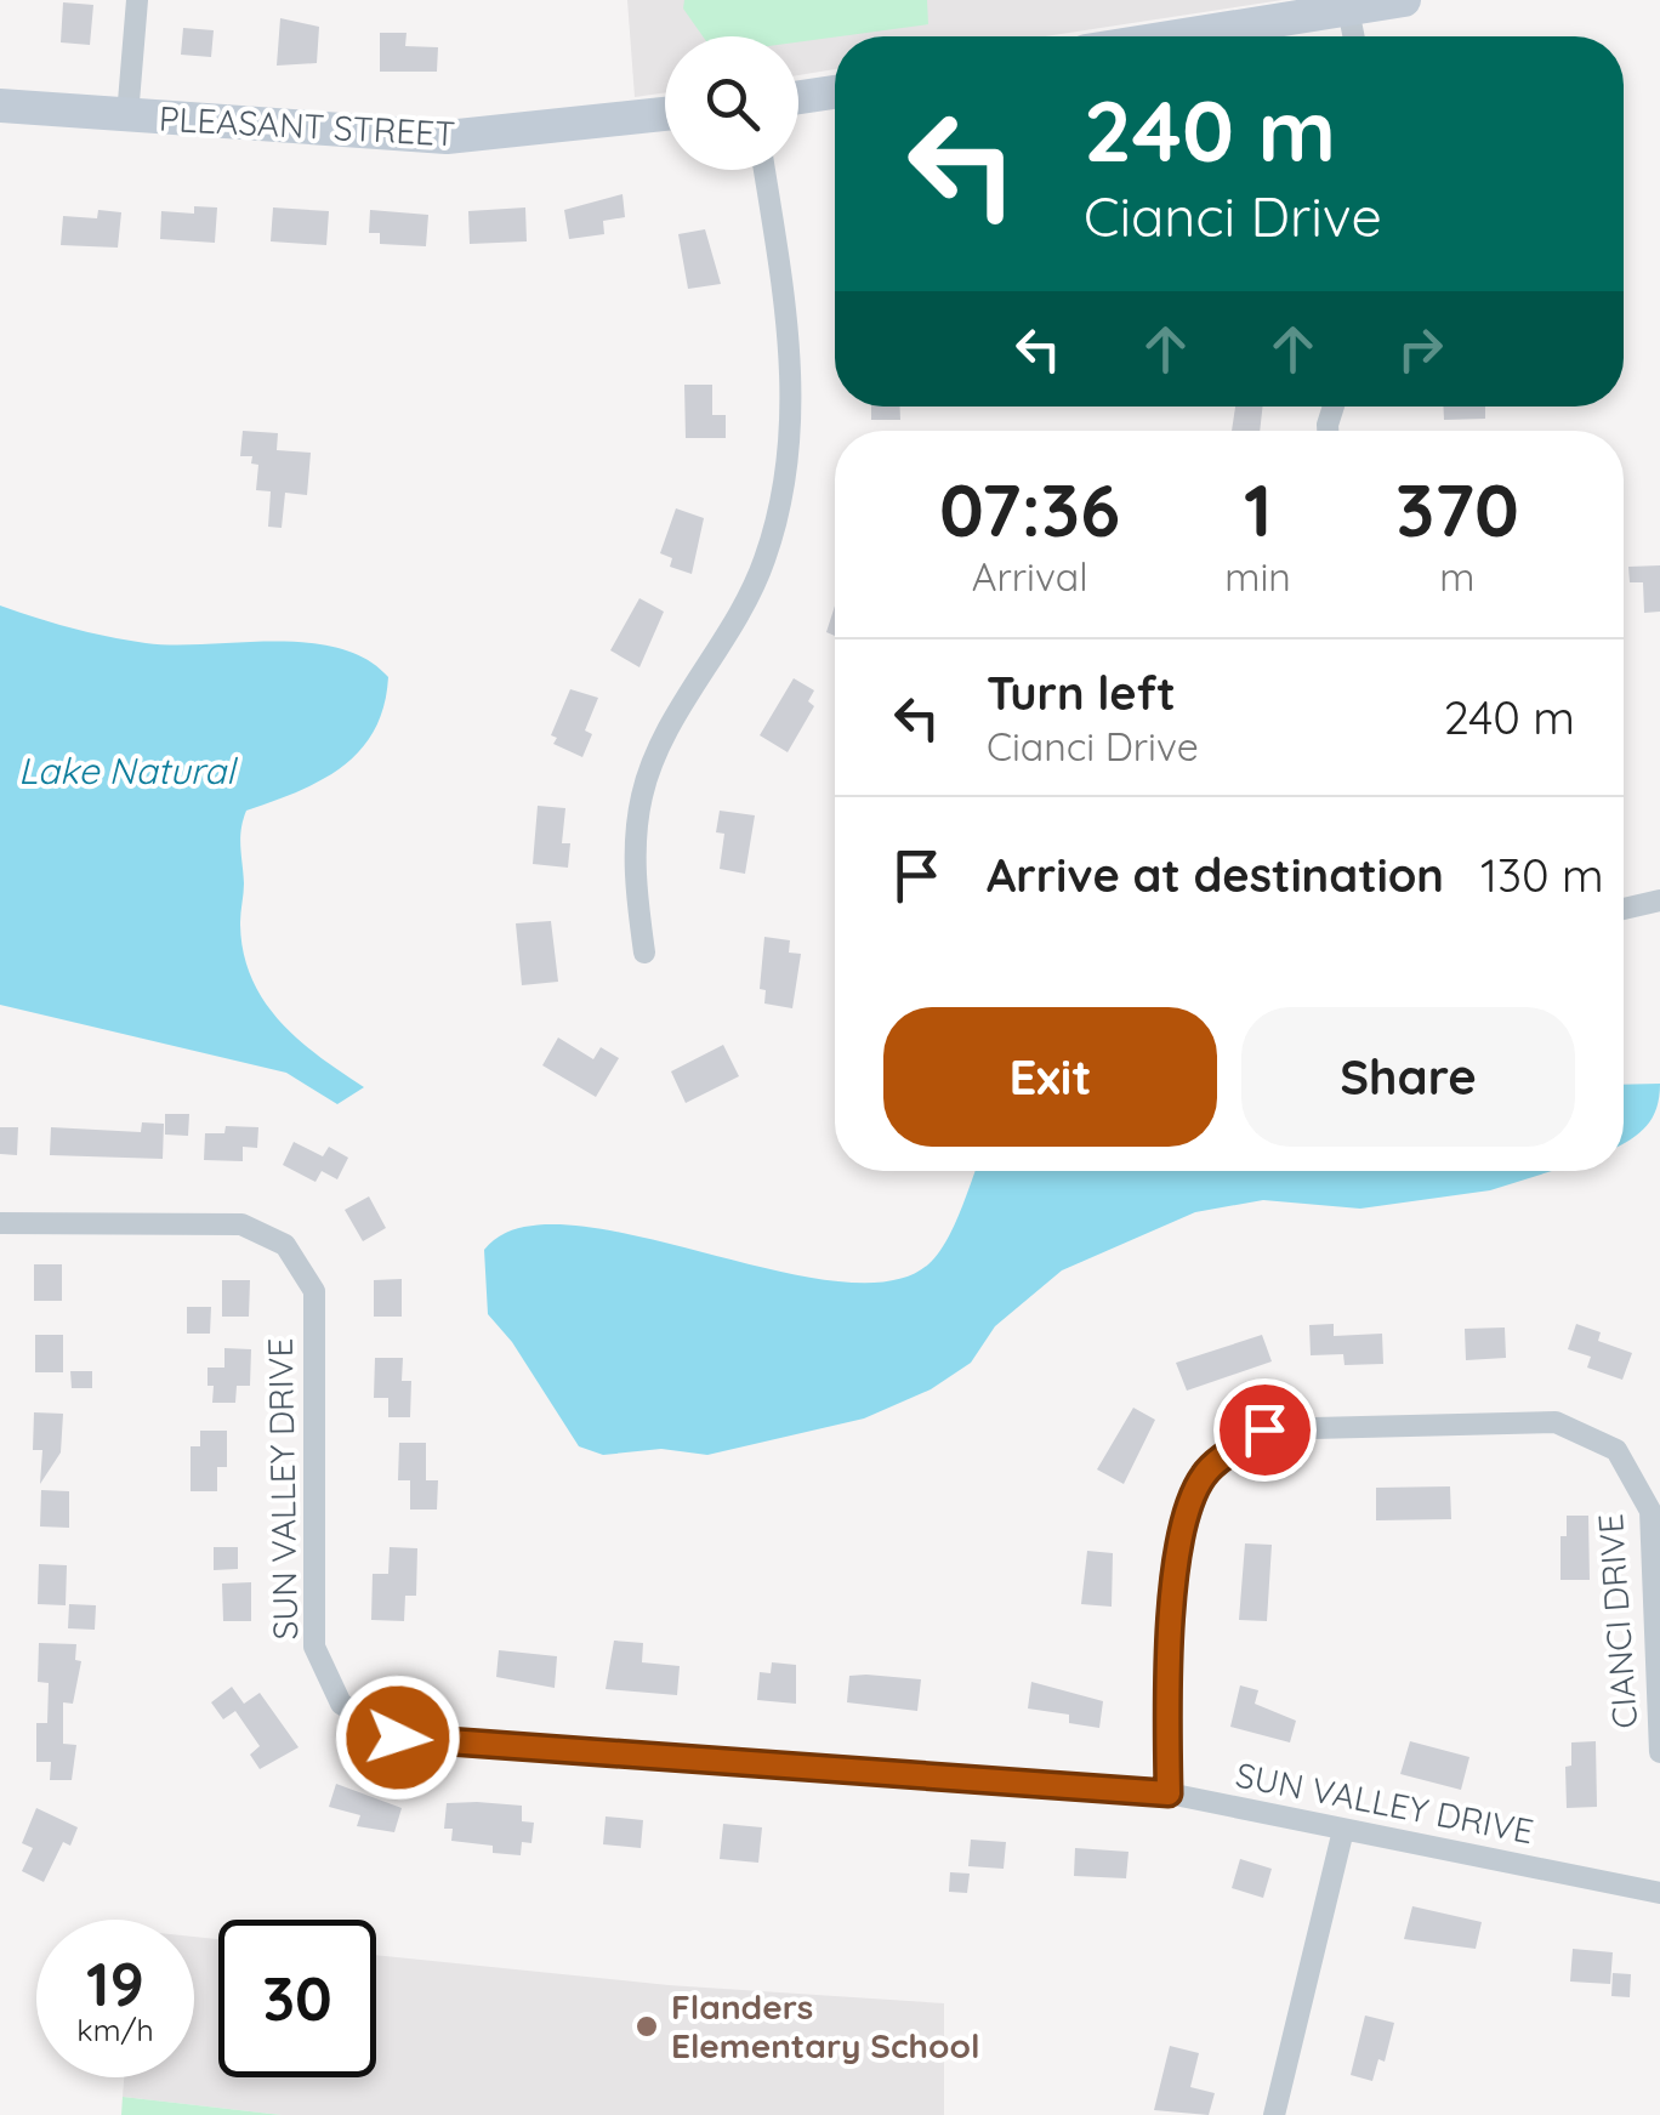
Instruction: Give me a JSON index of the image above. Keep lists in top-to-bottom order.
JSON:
{
  "streets": {
    "street": ["PLEASANT STREET", "SUN VALLEY DRIVE", "CIANCI DRIVE"]
  },
  "crossings": [
    ["SUN VALLEY DRIVE", "CIANCI DRIVE"]
  ],
  "water": ["Lake Natural"],
  "places": ["Flanders Elementary School"],
  "page": {
    "turn": ["240 m", "Cianci Drive"],
    "eta": [
      "07:36",
      "Arrival",
      "1",
      "min",
      "370",
      "m"
    ],
    "list": [
      {
        "name": "Turn left",
        "note": "Cianci Drive",
        "value": "240 m"
      },
      {
        "name": "Arrive at destination",
        "value": "130 m"
      }
    ],
    "buttons": ["Exit", "Share"],
    "speed": "19 km/h",
    "limit": "30"
  }
}
